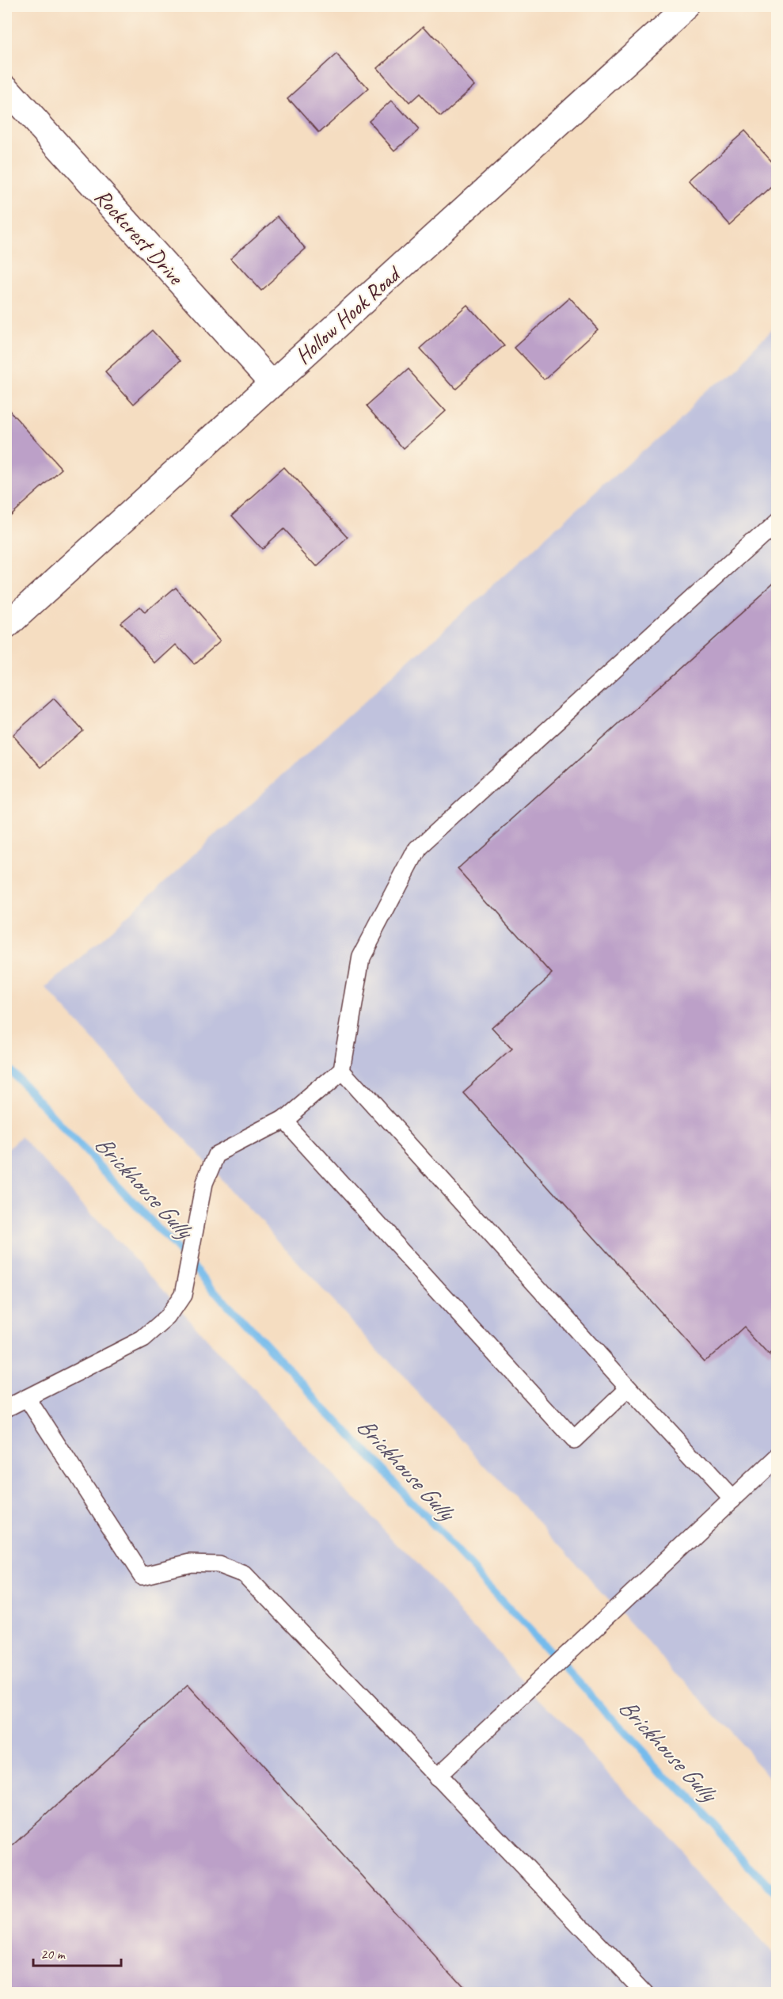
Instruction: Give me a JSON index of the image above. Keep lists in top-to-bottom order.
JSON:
{
  "streets": {
    "street": ["Rockcrest Drive", "Hollow Hook Road"]
  },
  "crossings": [
    ["Rockcrest Drive", "Hollow Hook Road"]
  ],
  "water": ["Brickhouse Gully"],
  "scale_bar": "20 m"
}
